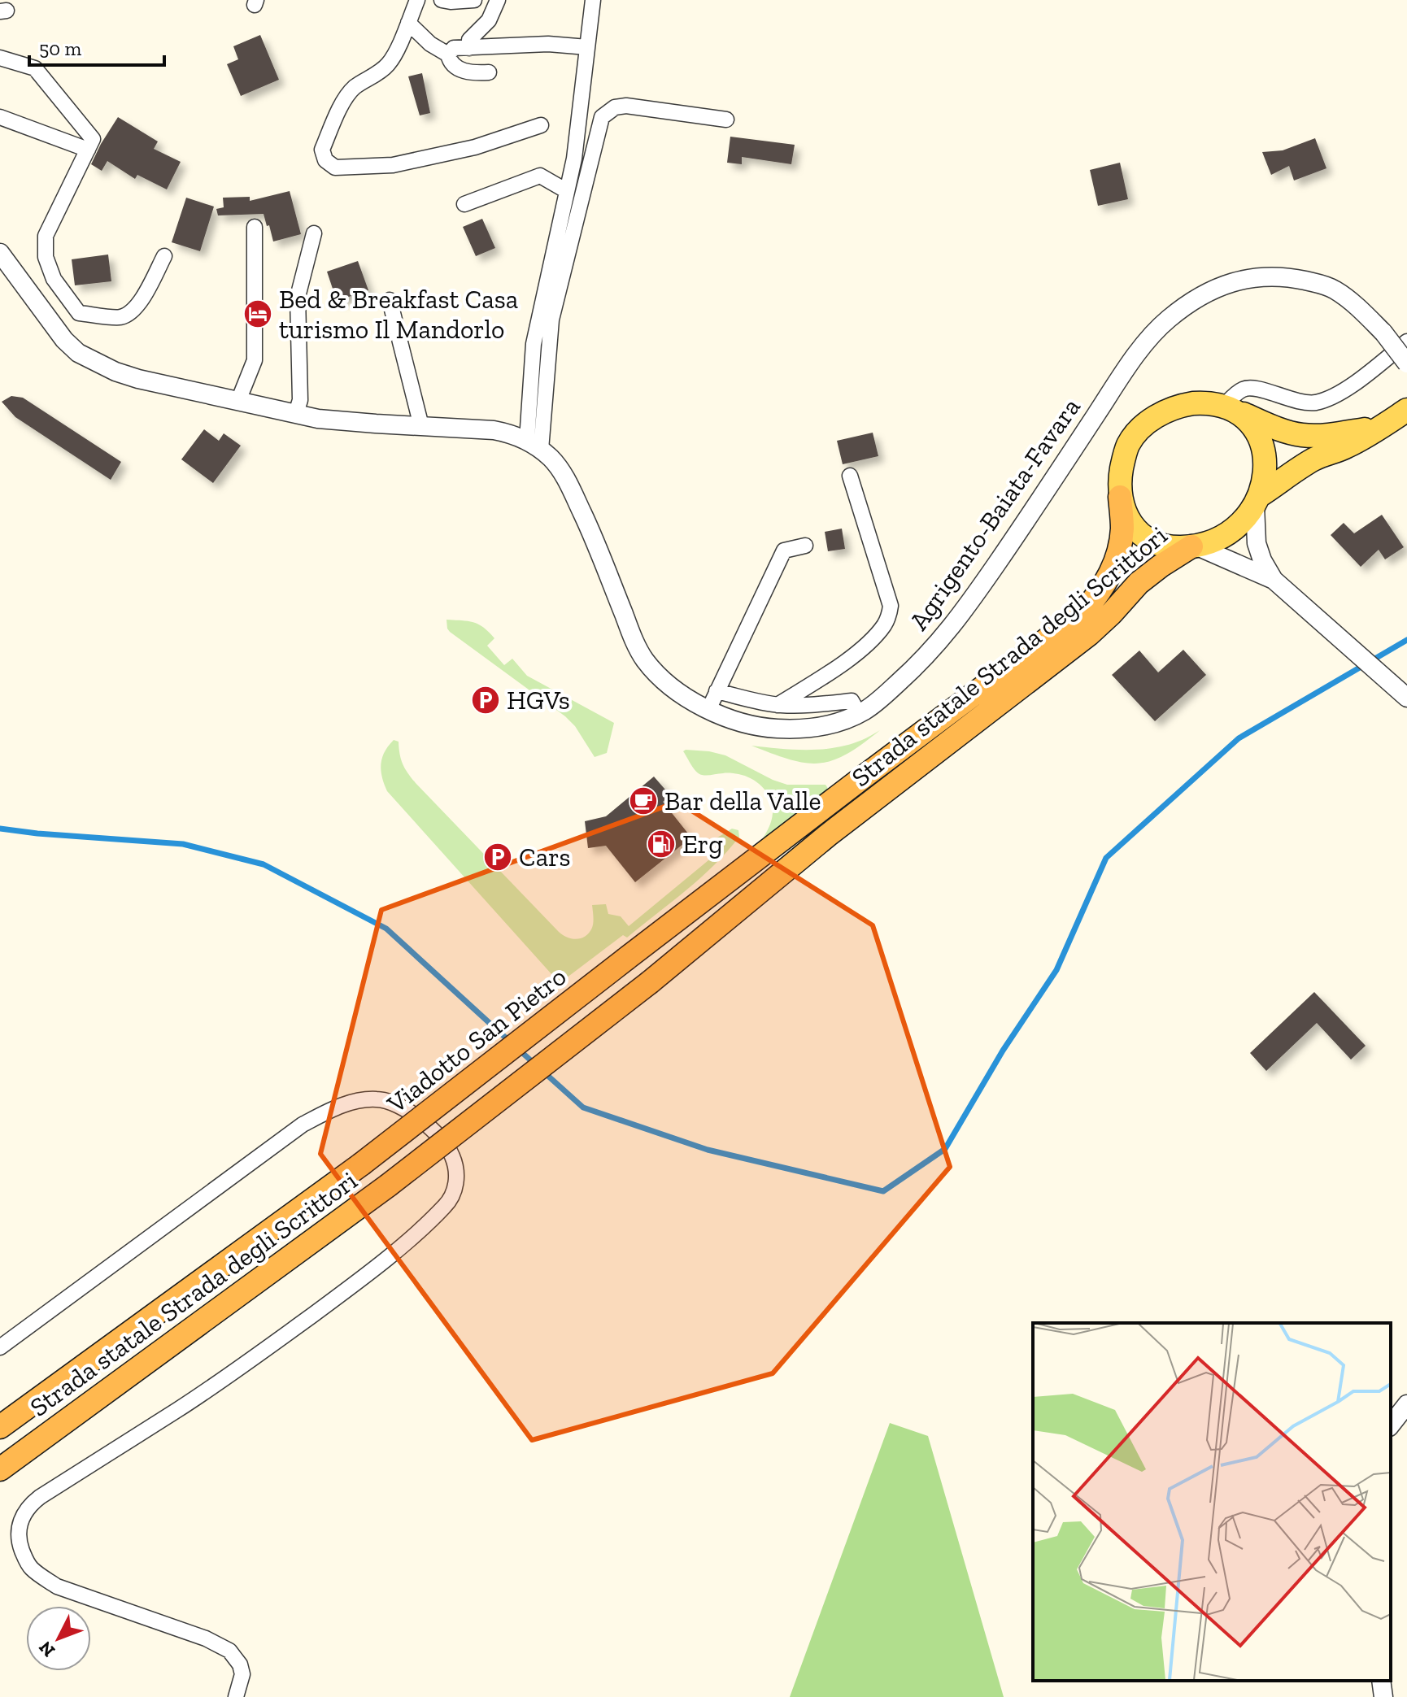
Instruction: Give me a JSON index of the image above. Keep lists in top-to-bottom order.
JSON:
{
  "streets": {
    "highway": ["Strada statale Strada degli Scrittori", "Viadotto San Pietro"],
    "street": ["Agrigento-Baiata-Favara"]
  },
  "crossings": [
    ["Strada statale Strada degli Scrittori", "Viadotto San Pietro"]
  ],
  "places": {
    "hotel": ["Bed & Breakfast Casa turismo Il Mandorlo"],
    "parking": ["HGVs", "Cars"],
    "cafe": ["Bar della Valle"],
    "fuel station": ["Erg"]
  },
  "scale_bar": "50 m",
  "north": "bottom left"
}
